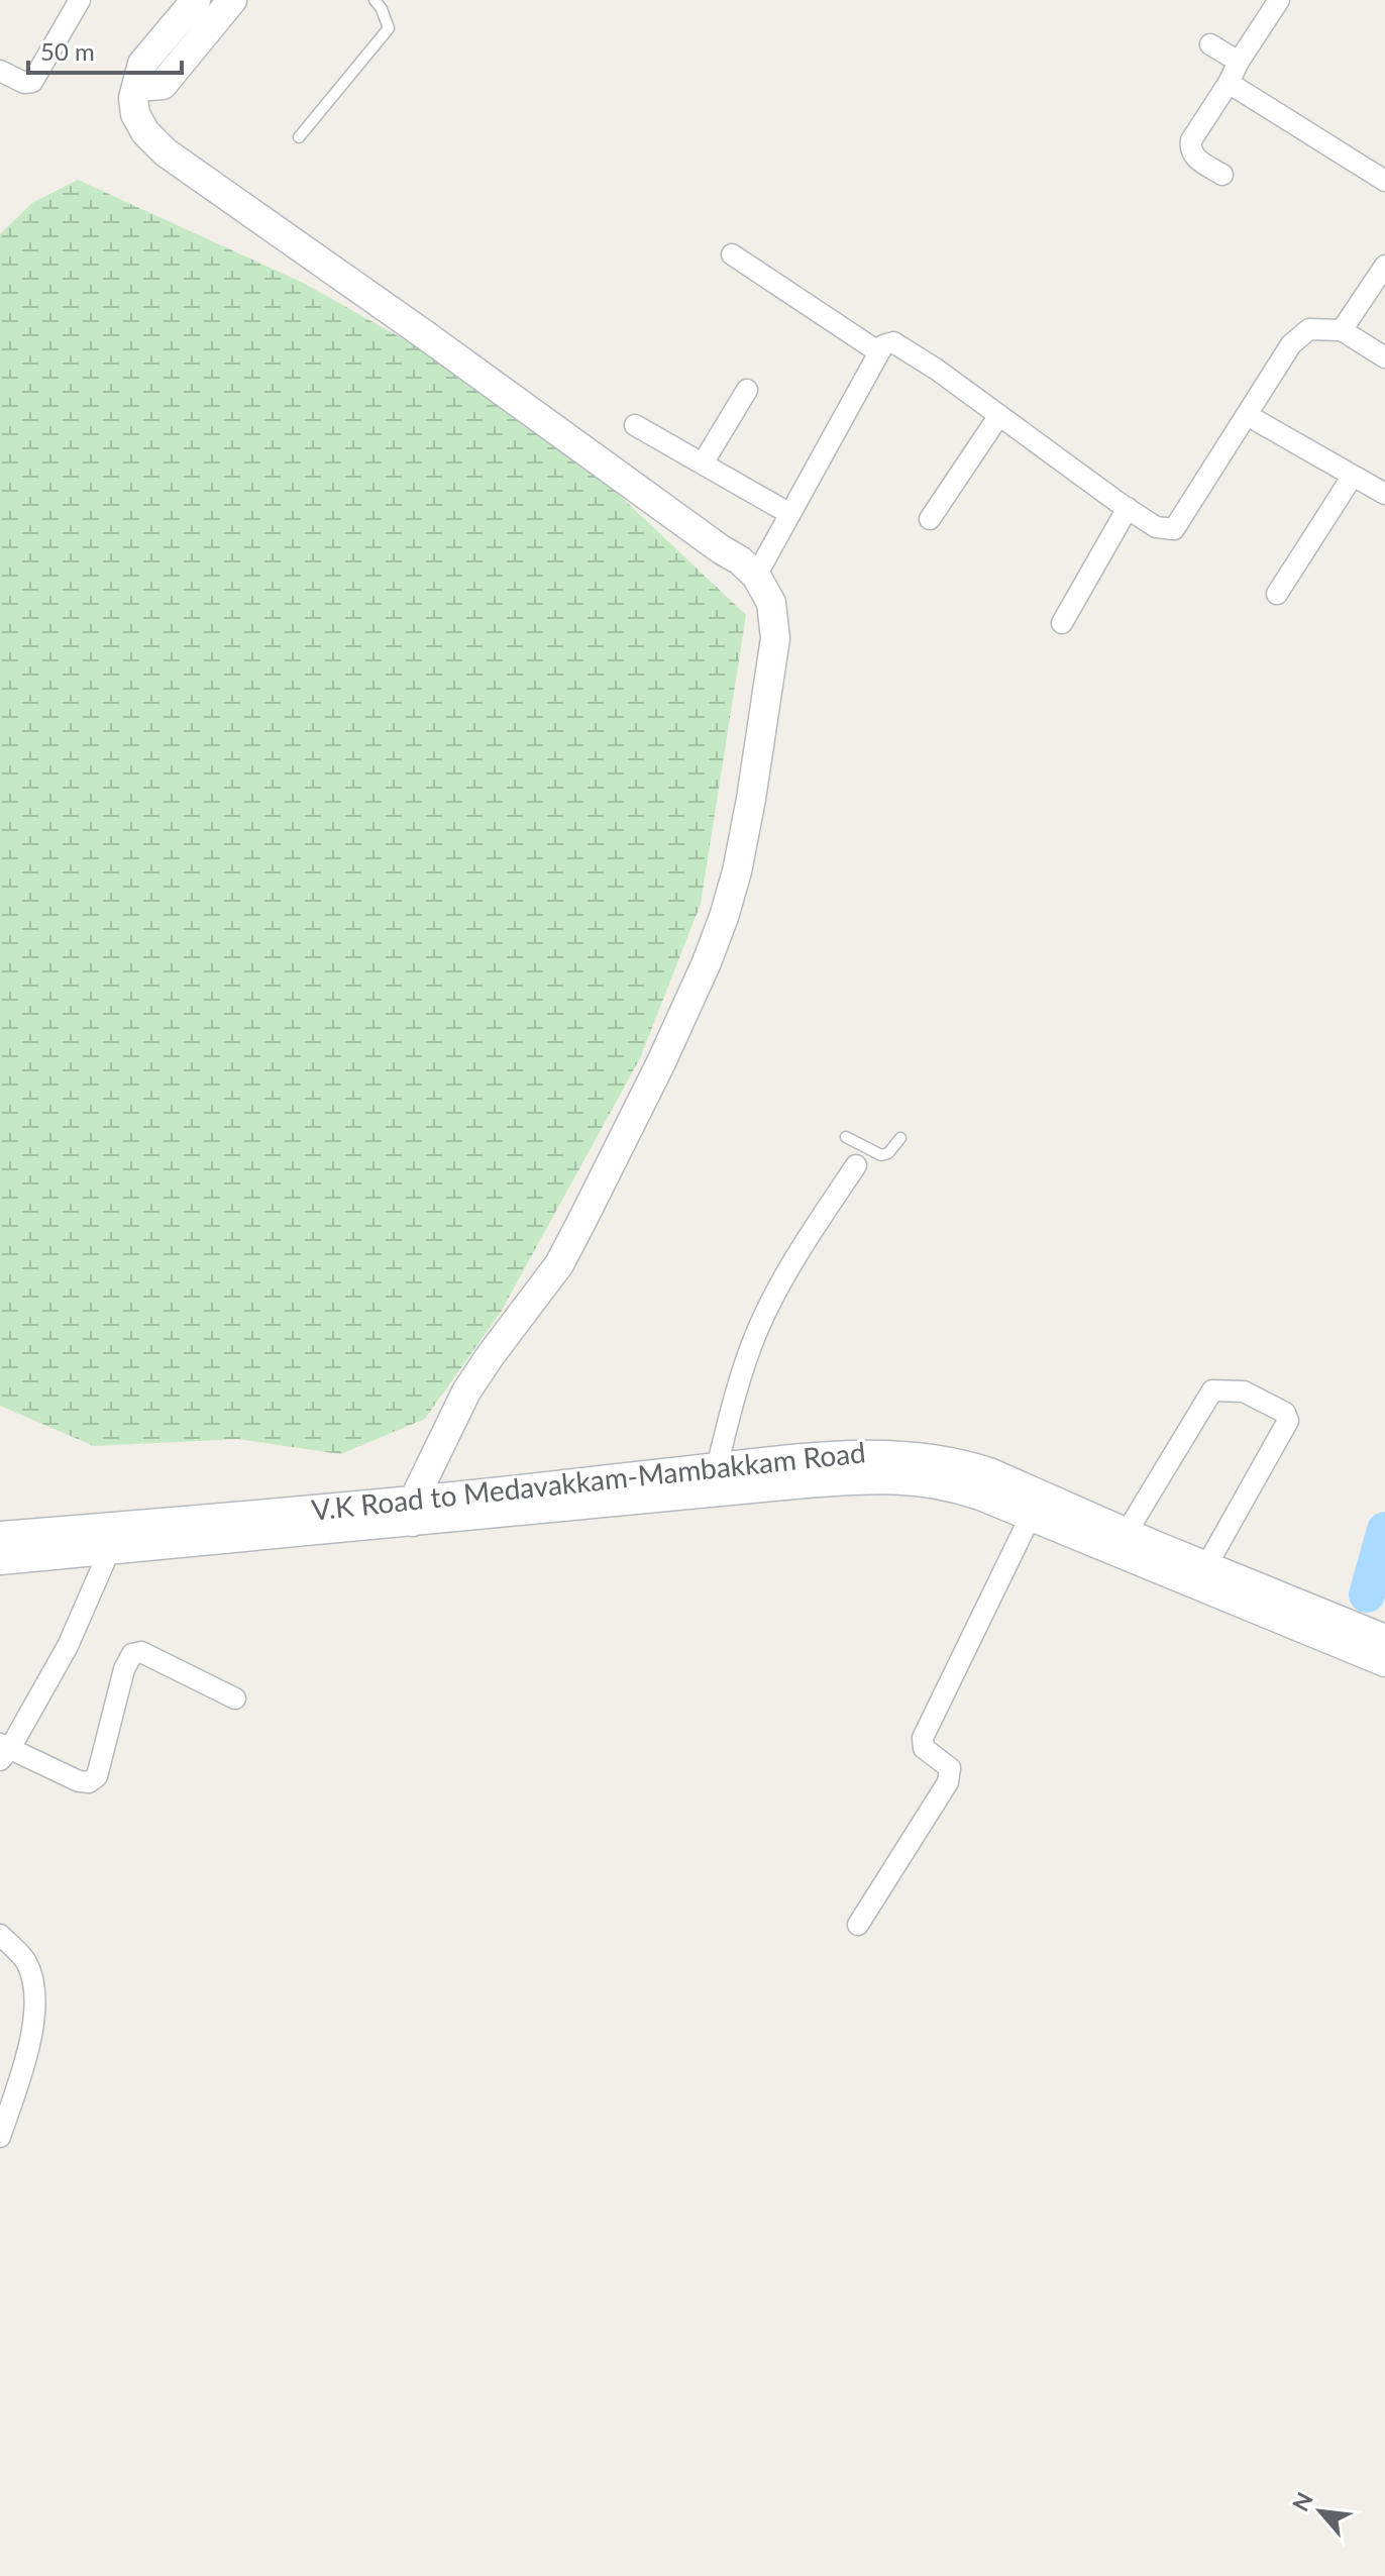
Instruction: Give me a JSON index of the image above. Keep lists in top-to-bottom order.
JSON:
{
  "streets": {
    "street": ["V.K Road to Medavakkam-Mambakkam Road"]
  },
  "scale_bar": "50 m",
  "north": "top left"
}
